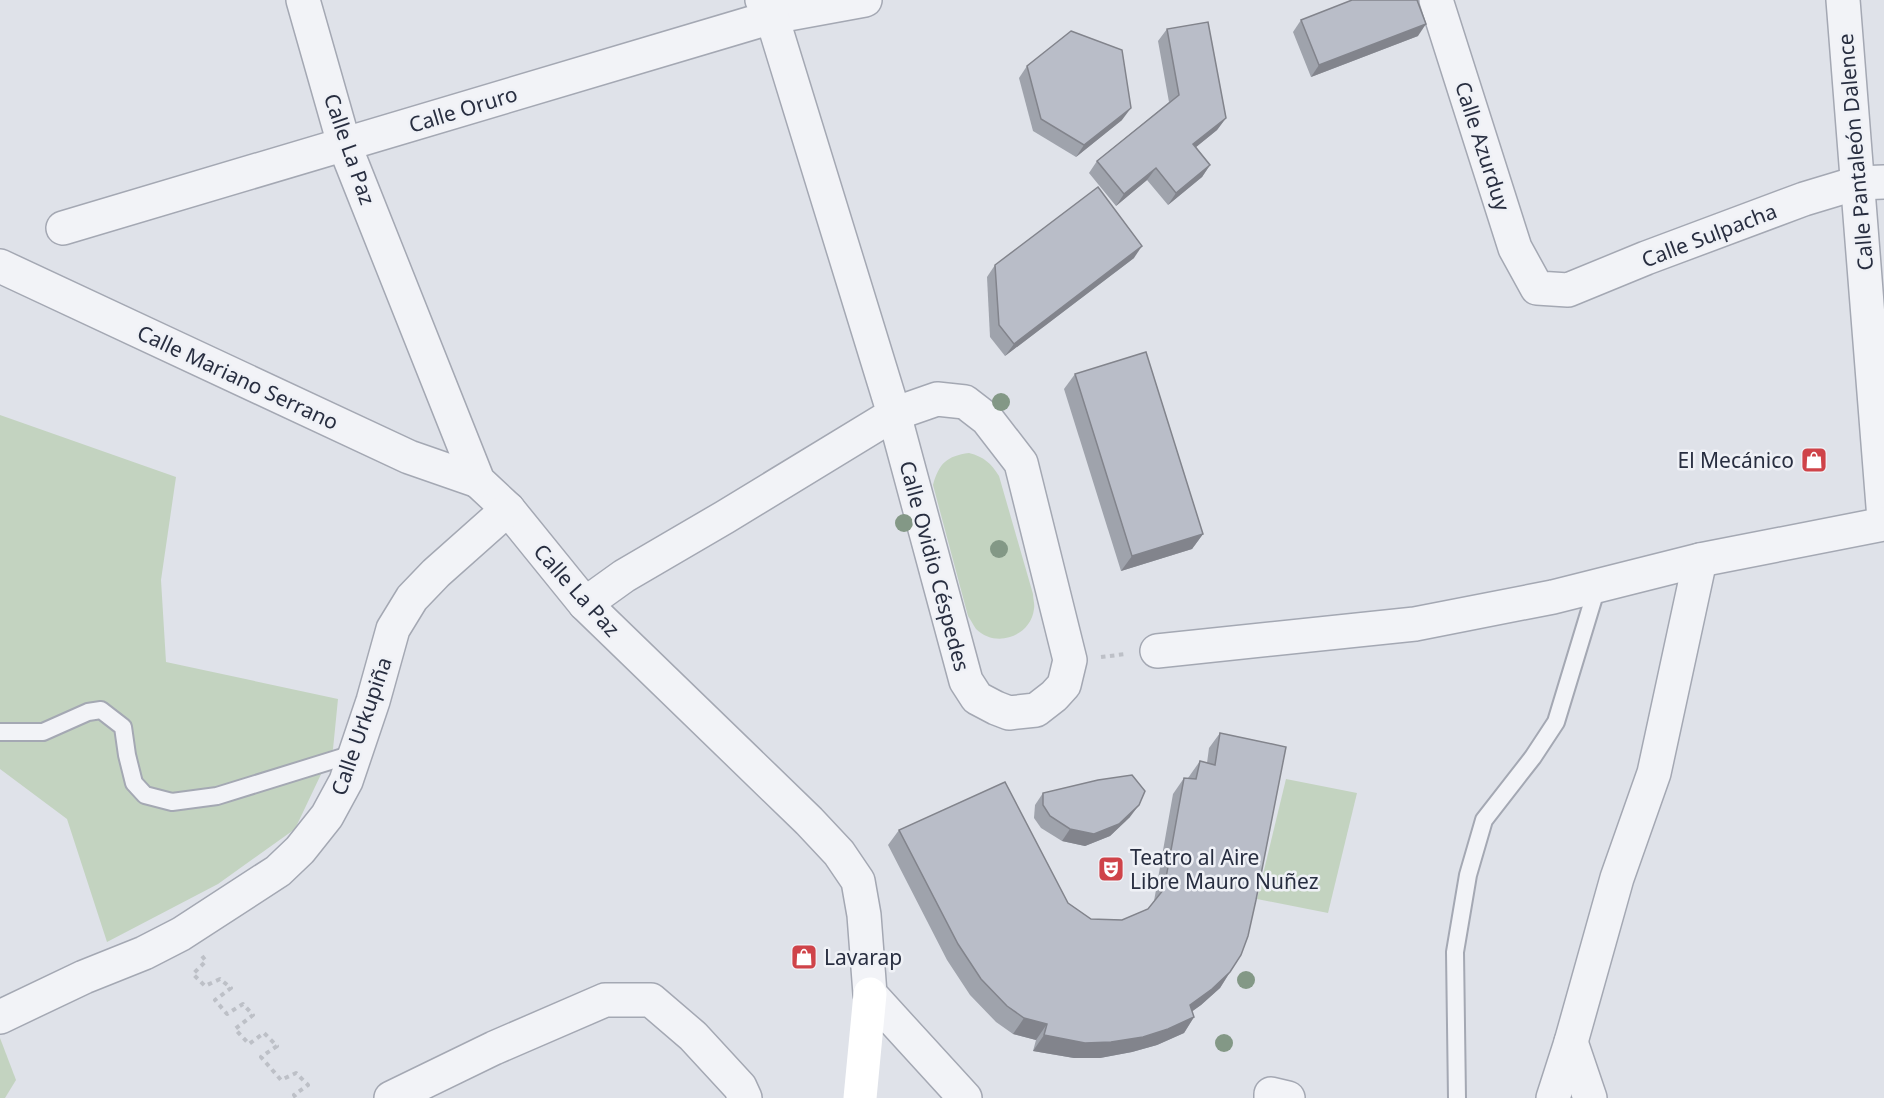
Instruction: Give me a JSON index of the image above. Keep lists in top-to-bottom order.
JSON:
{
  "streets": {
    "street": [
      "Calle Oruro",
      "Calle Azurduy",
      "Calle La Paz",
      "Calle Pantaleón Dalence",
      "Calle Sulpacha",
      "Calle Mariano Serrano",
      "Calle Ovidio Céspedes",
      "Calle Urkupiña"
    ]
  },
  "crossings": [
    ["Calle Oruro", "Calle La Paz"],
    ["Calle Oruro", "Calle Ovidio Céspedes"],
    ["Calle Azurduy", "Calle Sulpacha"],
    ["Calle La Paz", "Calle Mariano Serrano"],
    ["Calle La Paz", "Calle Urkupiña"],
    ["Calle Pantaleón Dalence", "Calle Sulpacha"]
  ],
  "places": {
    "shop": ["El Mecánico", "Lavarap"],
    "theatre": ["Teatro al Aire Libre Mauro Nuñez"]
  }
}
